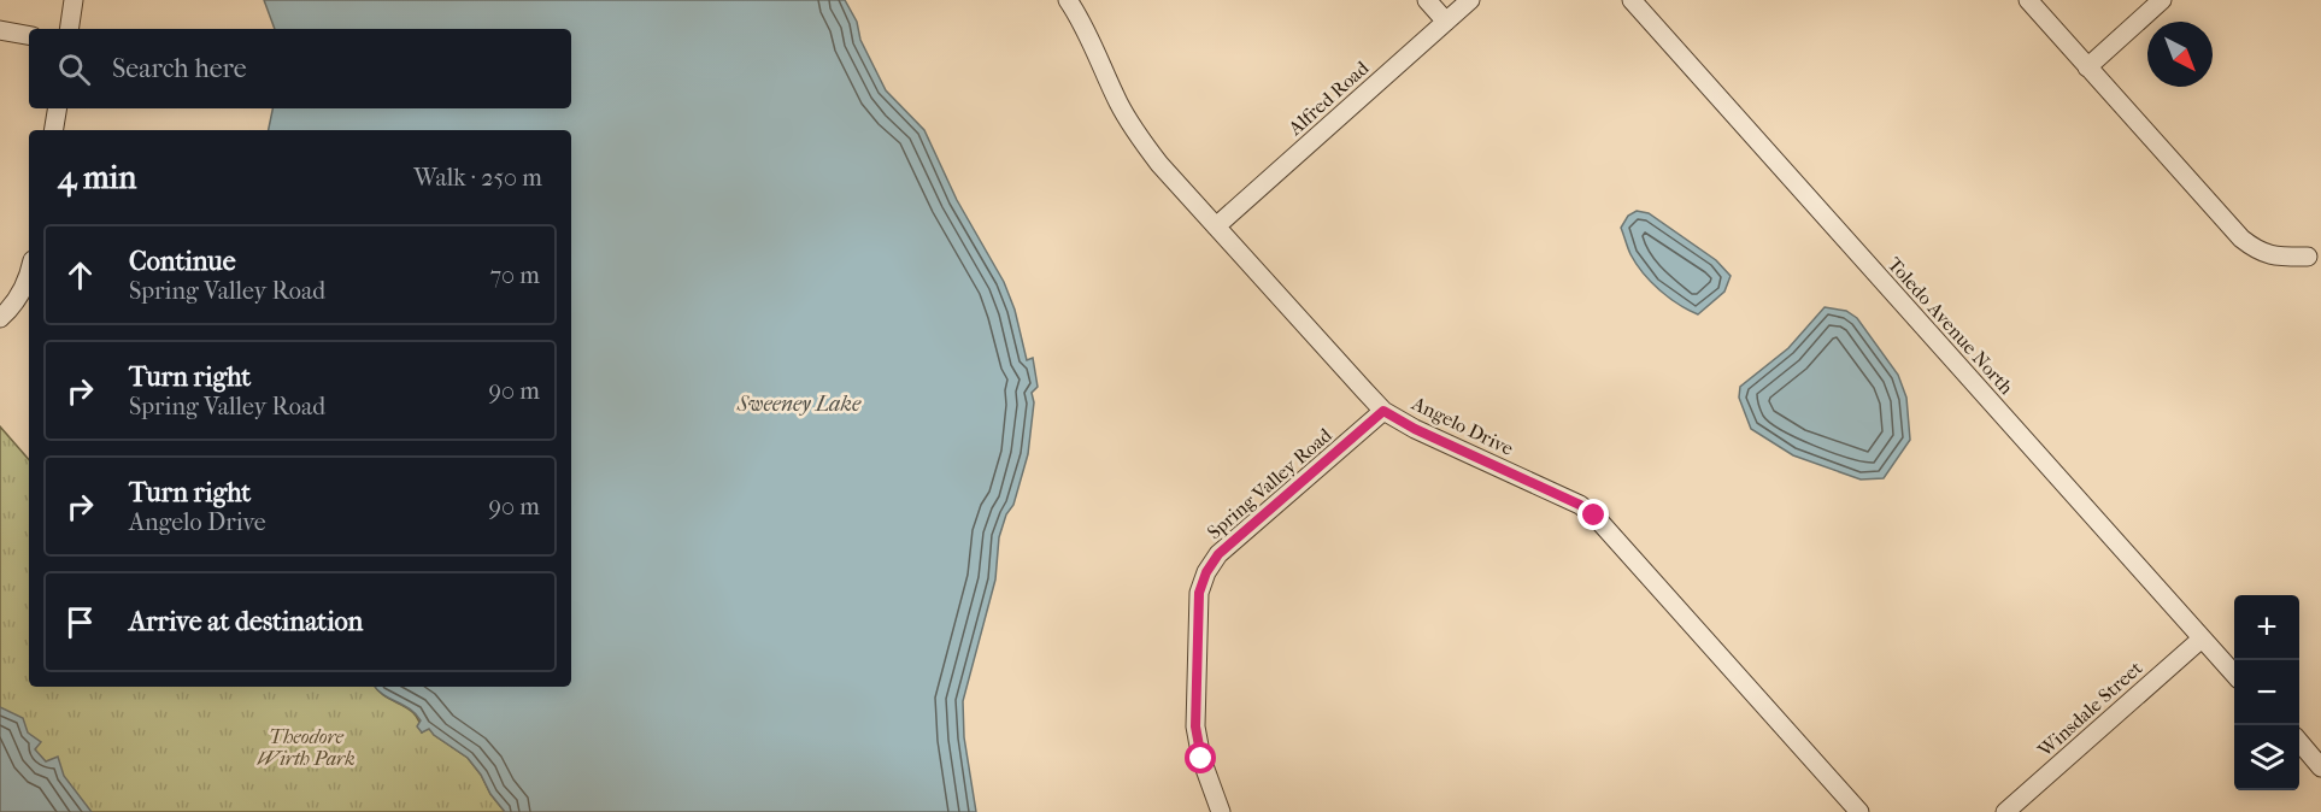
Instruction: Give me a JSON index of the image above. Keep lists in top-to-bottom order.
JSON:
{
  "streets": {
    "street": [
      "Alfred Road",
      "Toledo Avenue North",
      "Angelo Drive",
      "Spring Valley Road",
      "Winsdale Street"
    ]
  },
  "crossings": [
    ["Alfred Road", "Angelo Drive"],
    ["Toledo Avenue North", "Winsdale Street"],
    ["Angelo Drive", "Spring Valley Road"]
  ],
  "water": ["Sweeney Lake"],
  "parks": ["Theodore Wirth Park"],
  "north": "bottom right",
  "page": {
    "search": "Search here",
    "heading": ["4 min", "Walk · 250 m"],
    "list": [
      ["Continue", "Spring Valley Road", "70 m"],
      ["Turn right", "Spring Valley Road", "90 m"],
      ["Turn right", "Angelo Drive", "90 m"],
      "Arrive at destination"
    ],
    "map_buttons": ["+", "−"]
  }
}
